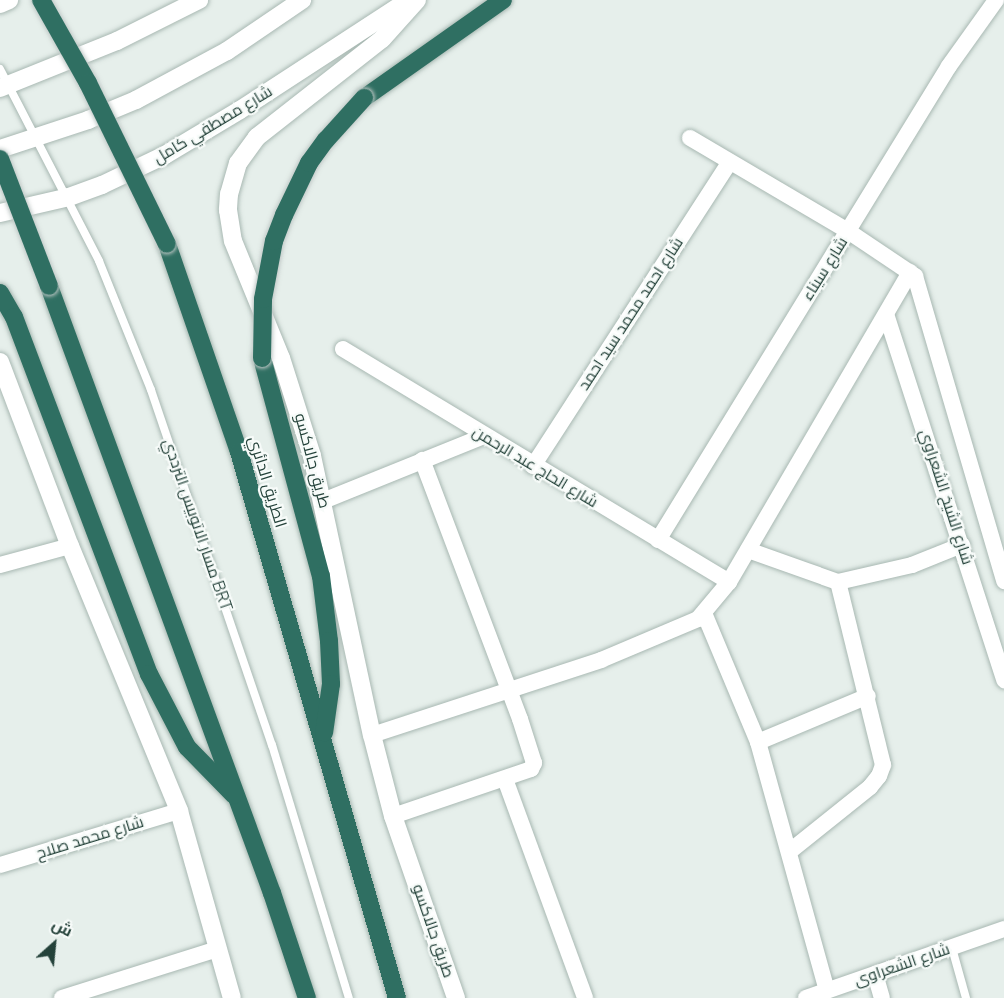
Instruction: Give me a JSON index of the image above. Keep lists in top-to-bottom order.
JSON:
{
  "streets": {
    "highway": ["الطريق الدائري"],
    "street": [
      "شارع مصطفي كامل",
      "شارع سيناء",
      "شارع احمد محمد سيد احمد",
      "طريق جالاكسو",
      "شارع الحاج عبد الرحمن",
      "شارع الشيخ الشعراوي",
      "شارع محمد صلاح",
      "شارع الشعراوى"
    ],
    "lane": ["مسار الاتوبيس الترددي BRT"]
  },
  "crossings": [
    ["شارع سيناء", "شارع الحاج عبد الرحمن"],
    ["شارع احمد محمد سيد احمد", "شارع الحاج عبد الرحمن"]
  ],
  "north": "top right"
}
